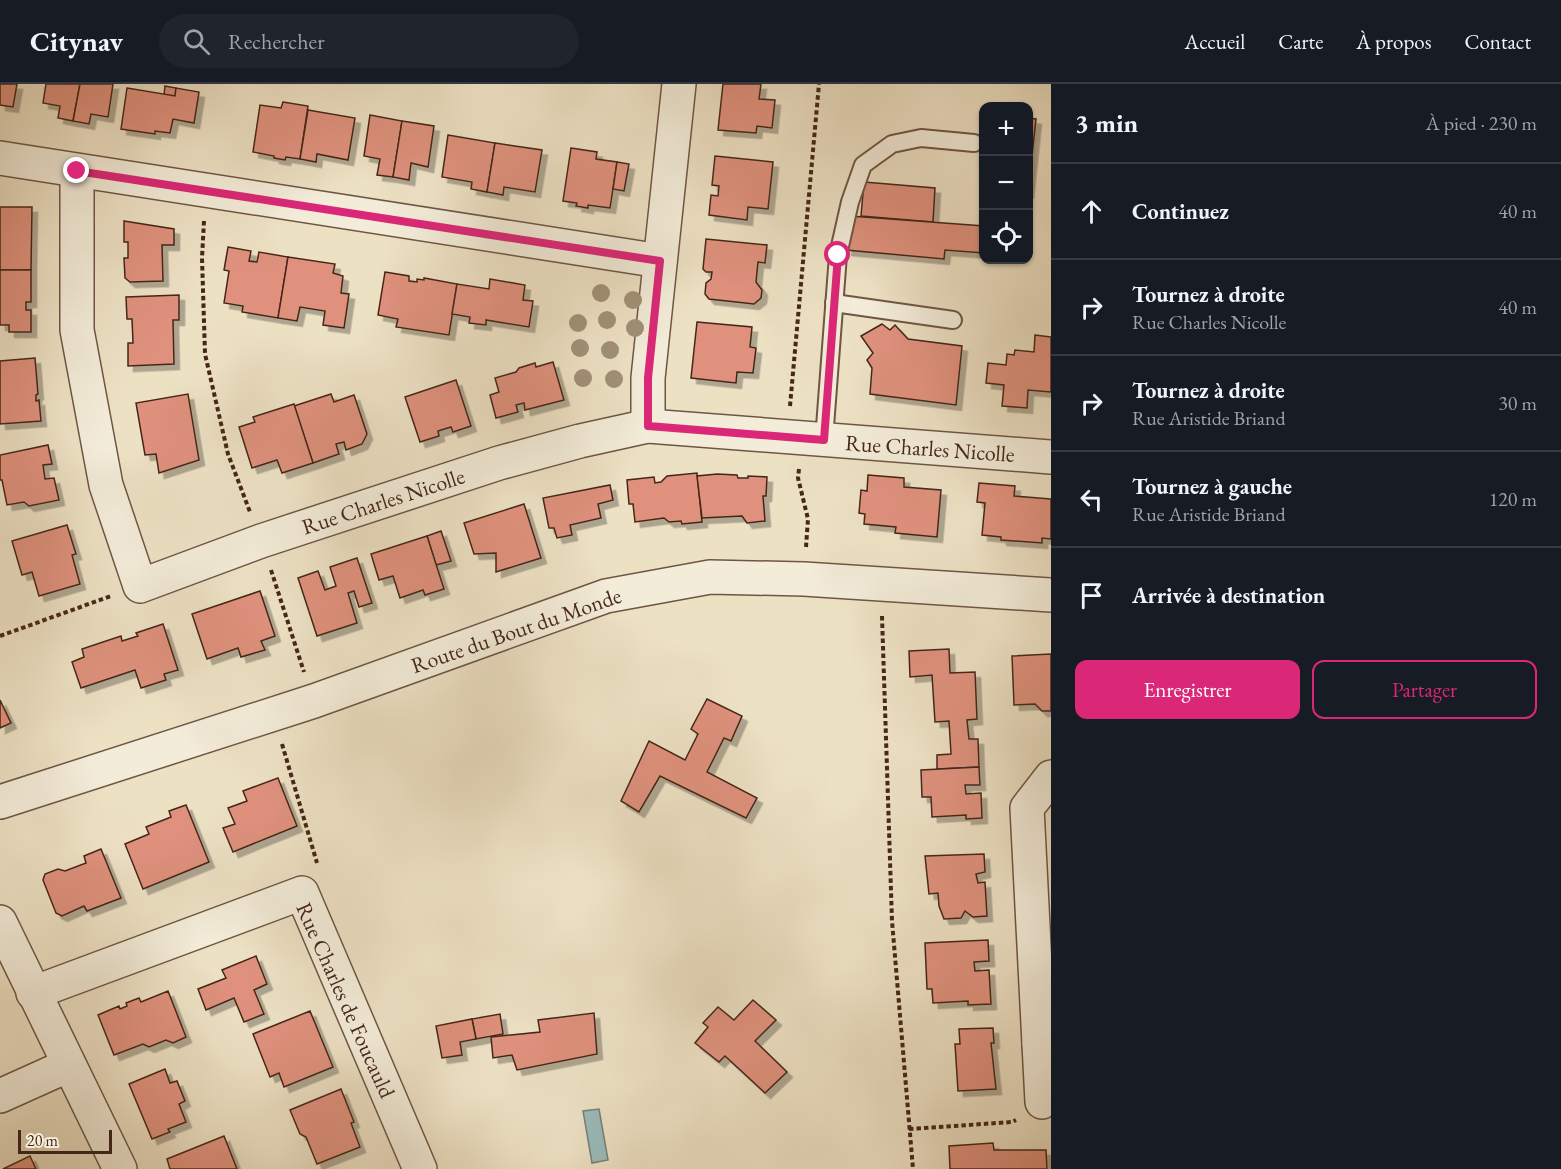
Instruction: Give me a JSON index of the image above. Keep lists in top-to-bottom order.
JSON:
{
  "streets": {
    "street": ["Rue Charles Nicolle", "Route du Bout du Monde", "Rue Charles de Foucauld"]
  },
  "scale_bar": "20 m",
  "page": {
    "header": "Citynav",
    "search": "Rechercher",
    "nav": [
      "Accueil",
      "Carte",
      "À propos",
      "Contact"
    ],
    "heading": ["3 min", "À pied · 230 m"],
    "map_buttons": ["+", "−"],
    "list": [
      ["Continuez", "40 m"],
      ["Tournez à droite", "Rue Charles Nicolle", "40 m"],
      ["Tournez à droite", "Rue Aristide Briand", "30 m"],
      ["Tournez à gauche", "Rue Aristide Briand", "120 m"],
      "Arrivée à destination"
    ],
    "buttons": ["Enregistrer", "Partager"],
    "scale": "20 m"
  }
}
